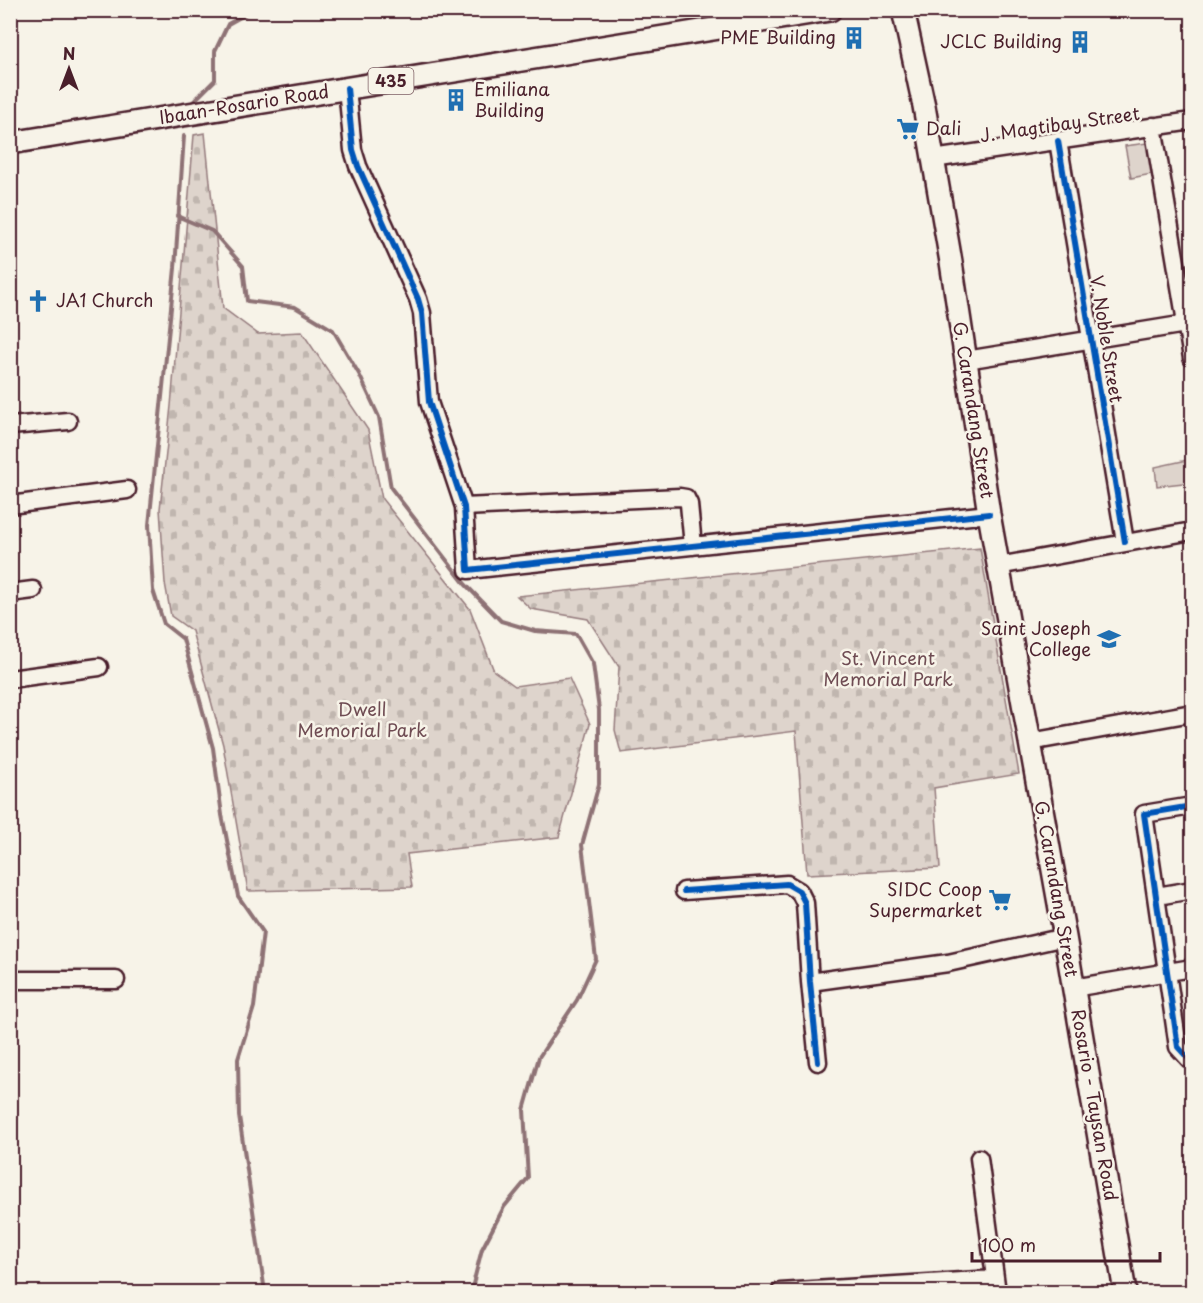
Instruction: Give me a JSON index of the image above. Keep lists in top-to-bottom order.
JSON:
{
  "streets": {
    "main road": [
      "435",
      "Ibaan-Rosario Road",
      "G. Carandang Street",
      "Rosario - Taysan Road"
    ],
    "street": ["J. Magtibay Street", "V. Noble Street"]
  },
  "crossings": [
    ["J. Magtibay Street", "V. Noble Street"],
    ["J. Magtibay Street", "G. Carandang Street"],
    ["G. Carandang Street", "Rosario - Taysan Road"]
  ],
  "parks": ["St. Vincent Memorial Park", "Dwell Memorial Park"],
  "places": {
    "building": ["PME Building", "JCLC Building", "Emiliana Building"],
    "supermarket": ["Dali", "SIDC Coop Supermarket"],
    "church": ["JA1 Church"],
    "school or university": ["Saint Joseph College"]
  },
  "scale_bar": "100 m",
  "north": "top"
}
